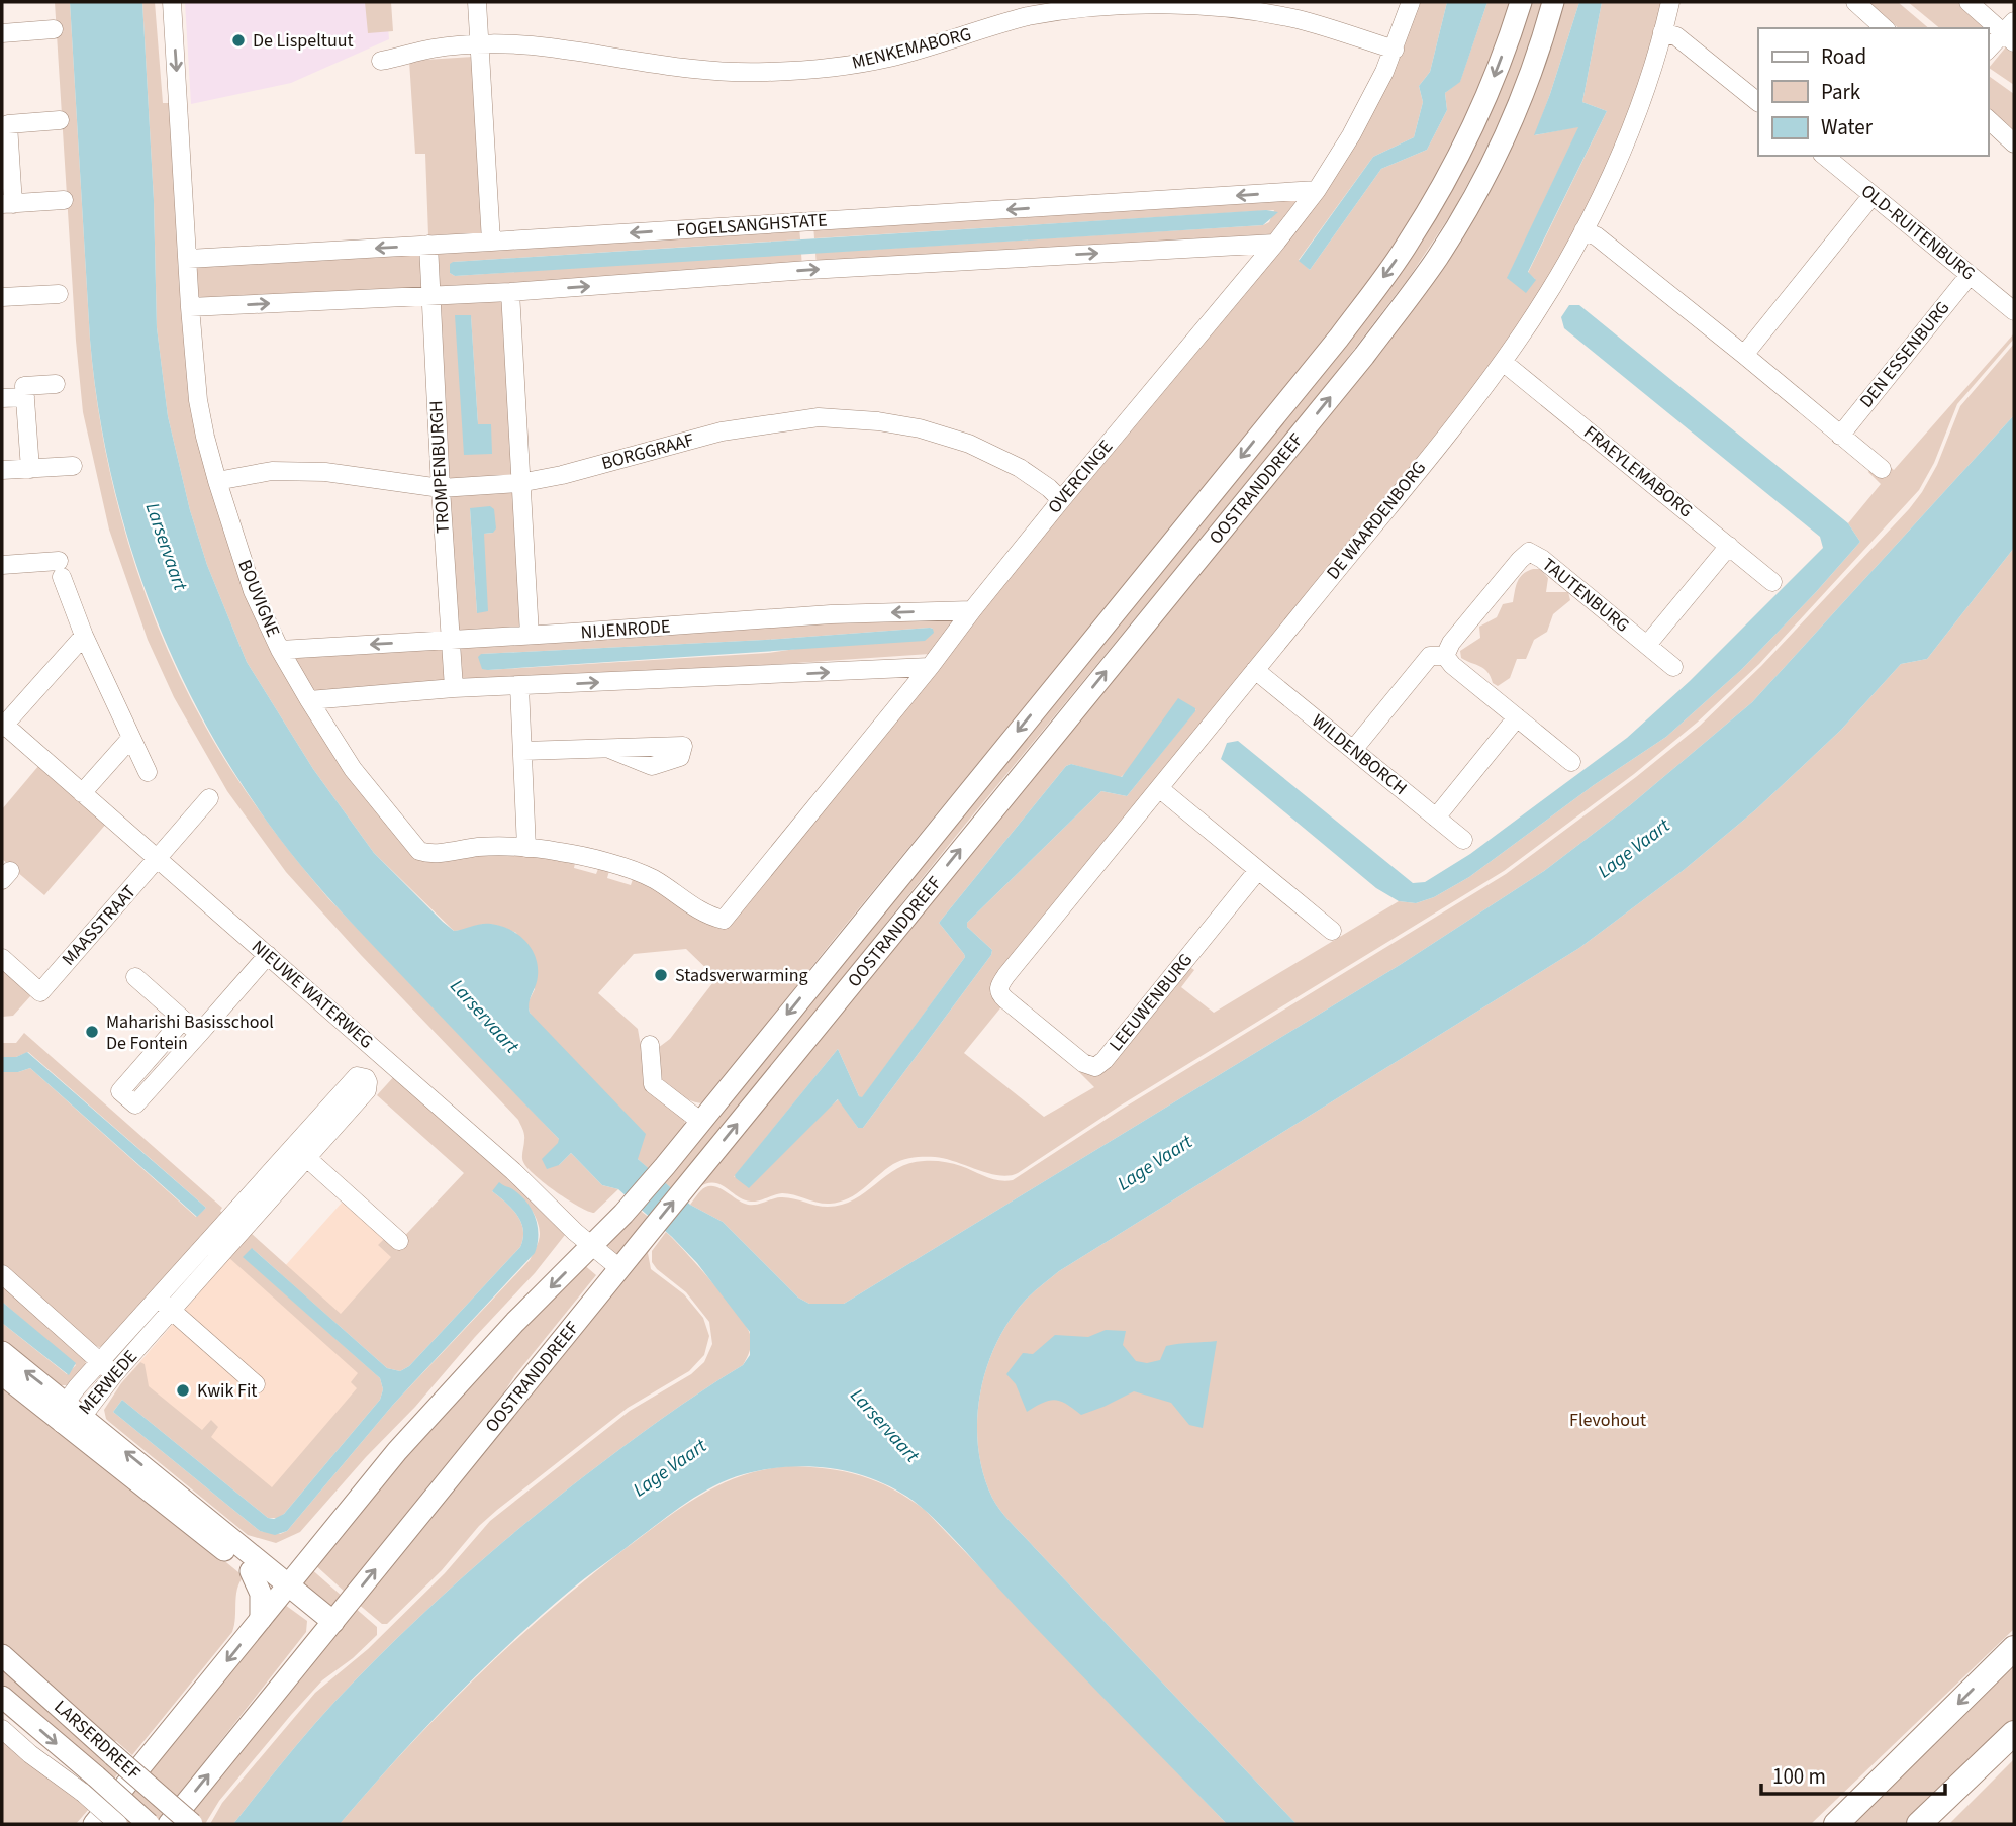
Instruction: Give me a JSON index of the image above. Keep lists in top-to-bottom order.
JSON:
{
  "streets": {
    "main road": ["OOSTRANDDREEF", "LARSERDREEF"],
    "street": [
      "MENKEMABORG",
      "FOGELSANGHSTATE",
      "OLD-RUITENBURG",
      "DEN ESSENBURG",
      "BORGGRAAF",
      "TROMPENBURGH",
      "FRAEYLEMABORG",
      "OVERCINGE",
      "DE WAARDENBORG",
      "TAUTENBURG",
      "BOUVIGNE",
      "NIJENRODE",
      "WILDENBORCH",
      "MAASSTRAAT",
      "NIEUWE WATERWEG",
      "LEEUWENBURG",
      "MERWEDE"
    ]
  },
  "crossings": [
    ["MENKEMABORG", "OVERCINGE"],
    ["FOGELSANGHSTATE", "TROMPENBURGH"],
    ["FOGELSANGHSTATE", "OVERCINGE"],
    ["FOGELSANGHSTATE", "BOUVIGNE"],
    ["OLD-RUITENBURG", "DEN ESSENBURG"],
    ["BORGGRAAF", "TROMPENBURGH"],
    ["BORGGRAAF", "OVERCINGE"],
    ["BORGGRAAF", "BOUVIGNE"],
    ["TROMPENBURGH", "NIJENRODE"],
    ["FRAEYLEMABORG", "DE WAARDENBORG"],
    ["OVERCINGE", "BOUVIGNE"],
    ["OVERCINGE", "NIJENRODE"],
    ["OOSTRANDDREEF", "NIEUWE WATERWEG"],
    ["DE WAARDENBORG", "WILDENBORCH"],
    ["DE WAARDENBORG", "LEEUWENBURG"],
    ["TAUTENBURG", "WILDENBORCH"],
    ["BOUVIGNE", "NIJENRODE"],
    ["MAASSTRAAT", "NIEUWE WATERWEG"]
  ],
  "water": ["Larservaart", "Lage Vaart"],
  "parks": ["Flevohout"],
  "places": [
    "De Lispeltuut",
    "Stadsverwarming",
    "Maharishi Basisschool De Fontein",
    "Kwik Fit"
  ],
  "legend": ["Road", "Park", "Water"],
  "scale_bar": "100 m"
}
